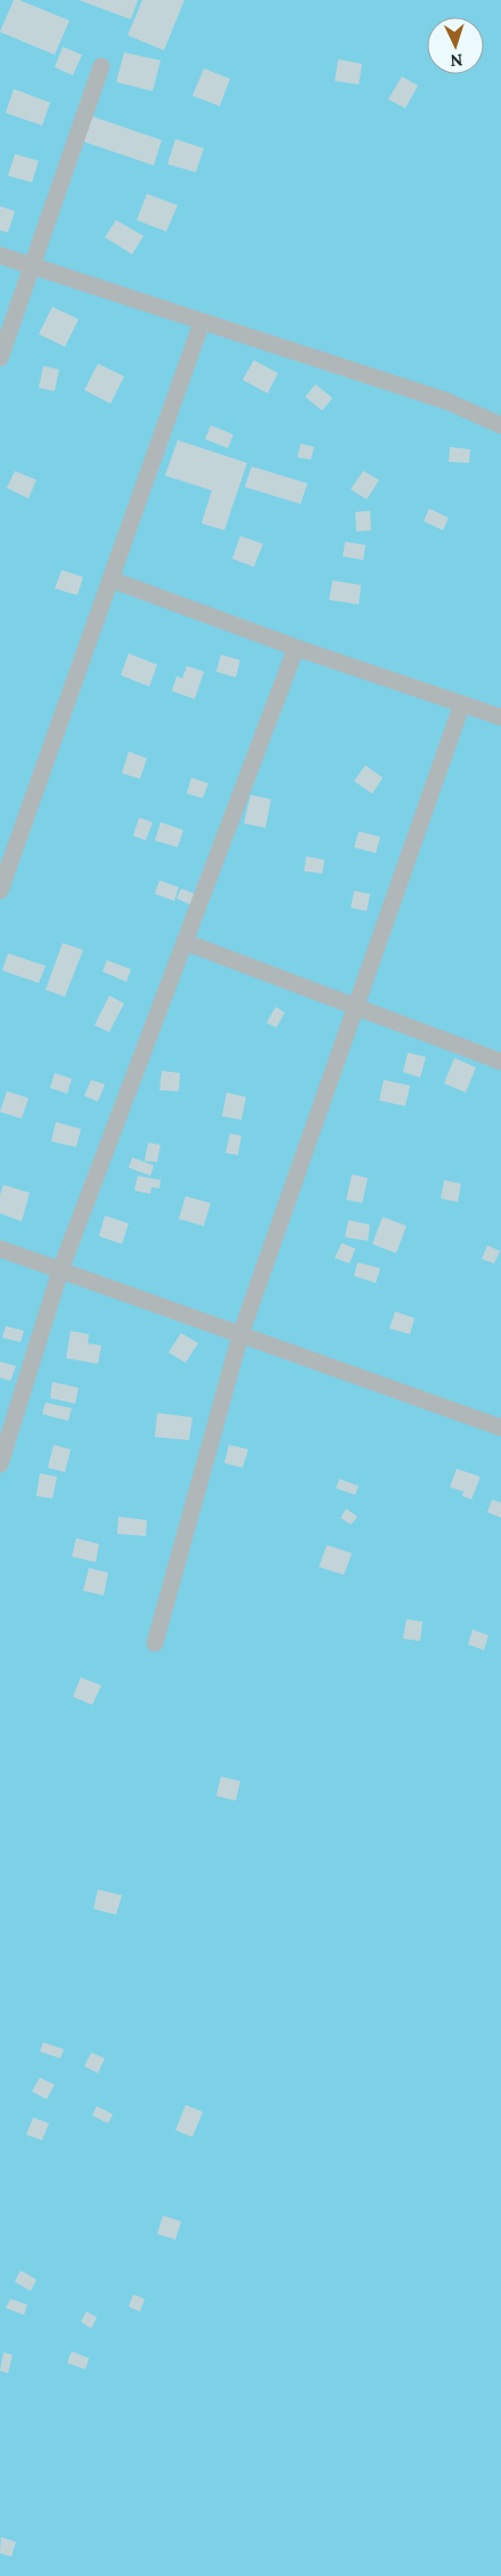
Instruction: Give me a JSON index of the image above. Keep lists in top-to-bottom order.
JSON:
{
  "north": "bottom"
}
